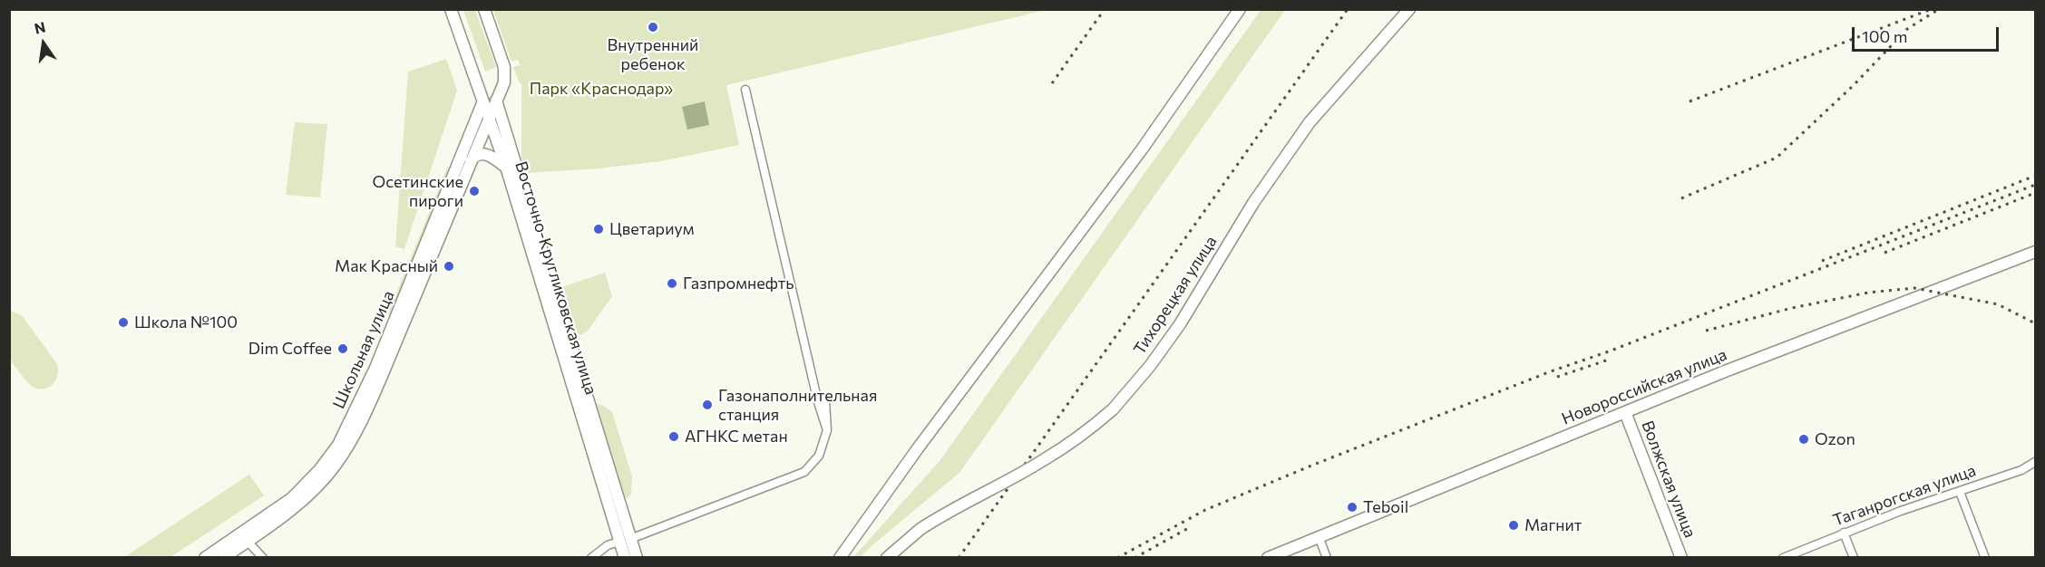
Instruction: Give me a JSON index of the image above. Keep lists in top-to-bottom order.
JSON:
{
  "streets": {
    "main road": [
      "Восточно-Кругликовская улица",
      "Тихорецкая улица",
      "Школьная улица",
      "Новороссийская улица",
      "Волжская улица"
    ],
    "street": ["Таганрогская улица"]
  },
  "crossings": [
    ["Восточно-Кругликовская улица", "Школьная улица"],
    ["Новороссийская улица", "Волжская улица"]
  ],
  "parks": ["Парк «Краснодар»"],
  "places": [
    "Внутренний ребенок",
    "Осетинские пироги",
    "Цветариум",
    "Мак Красный",
    "Газпромнефть",
    "Школа №100",
    "Dim Coffee",
    "Газонаполнительная станция",
    "АГНКС метан",
    "Ozon",
    "Teboil",
    "Магнит"
  ],
  "scale_bar": "100 m",
  "north": "top"
}
